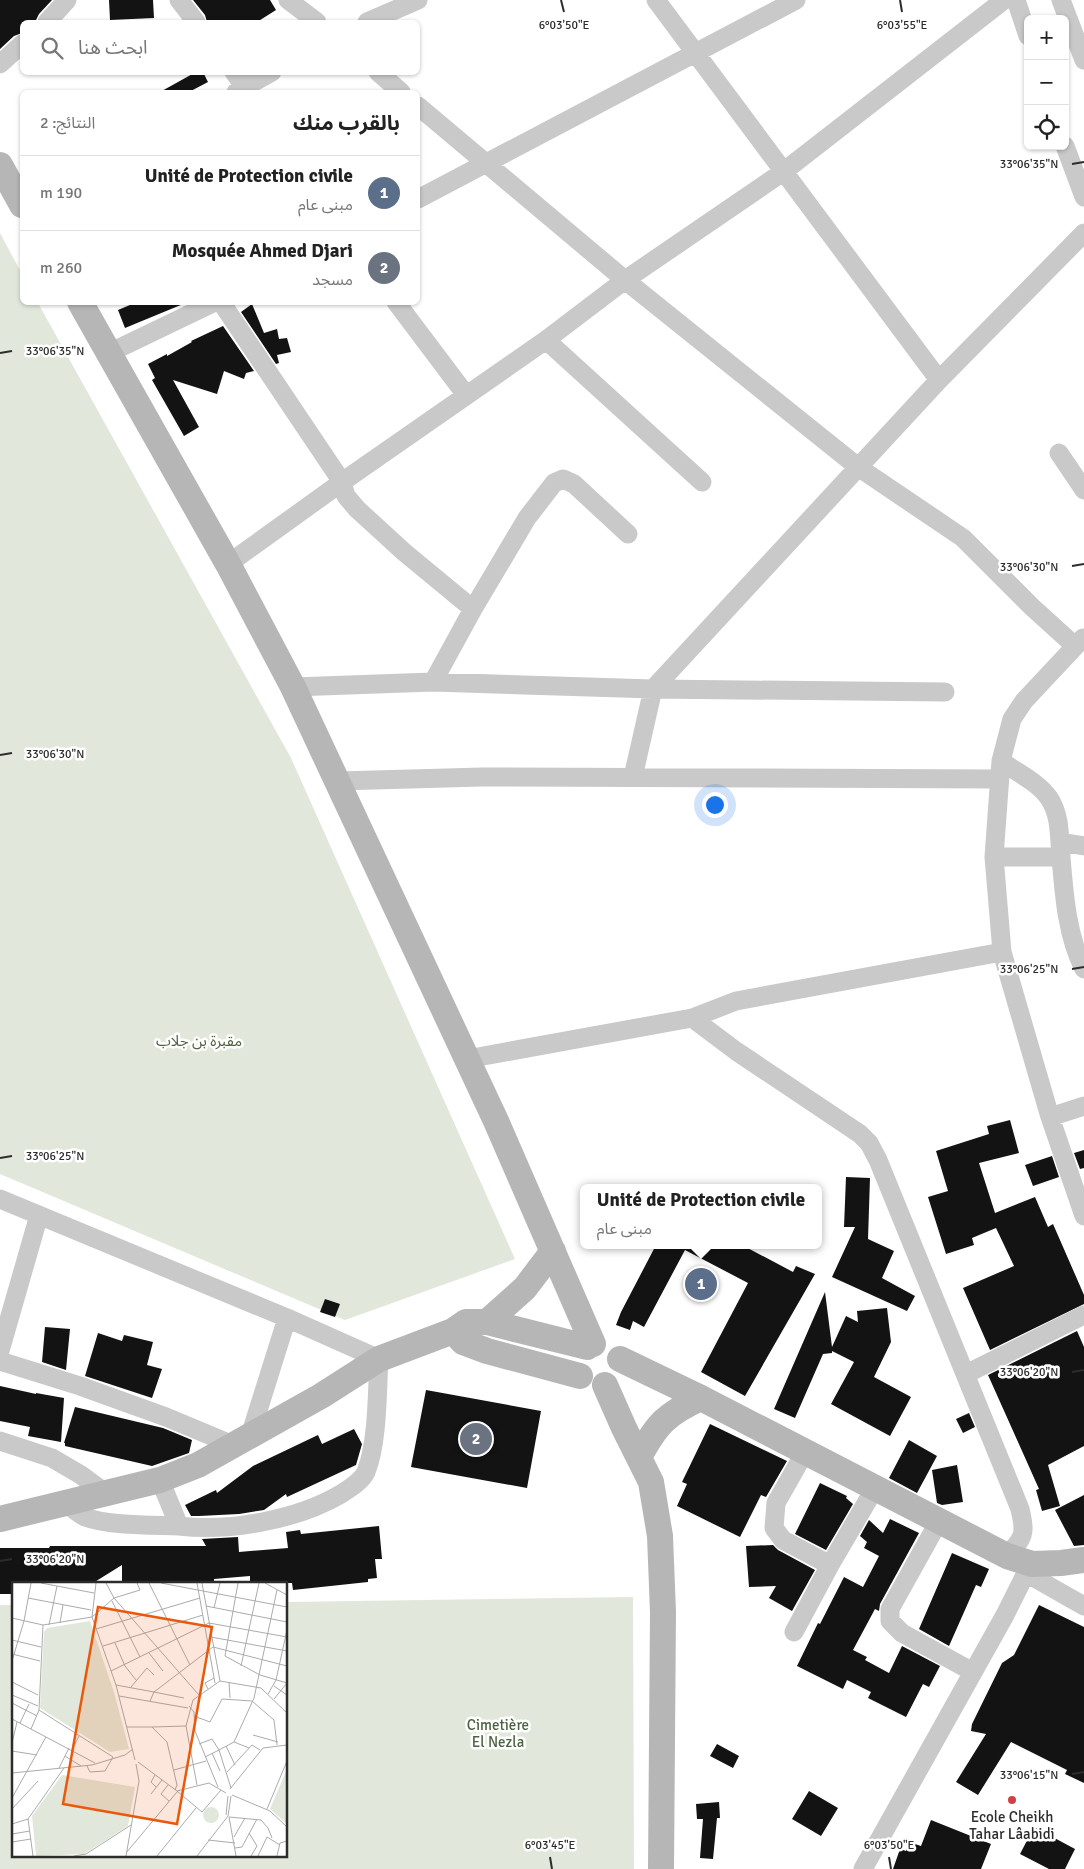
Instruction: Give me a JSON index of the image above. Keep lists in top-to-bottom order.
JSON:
{
  "parks": ["مقبرة بن جلاب", "Cimetière El Nezla"],
  "places": ["Ecole Cheikh Tahar Lâabidi"],
  "page": {
    "map_buttons": ["+", "−"],
    "search": "ابحث هنا",
    "heading": ["بالقرب منك", "النتائج: 2"],
    "list": [
      {
        "mark": "1",
        "name": "Unité de Protection civile",
        "note": "مبنى عام",
        "value": "190 m"
      },
      {
        "mark": "2",
        "name": "Mosquée Ahmed Djari",
        "note": "مسجد",
        "value": "260 m"
      }
    ],
    "popup": ["Unité de Protection civile", "مبنى عام"],
    "pins": ["1", "2"]
  },
  "coordinates": [
    "6°03'50\"E",
    "6°03'55\"E",
    "33°06'35\"N",
    "33°06'30\"N",
    "33°06'25\"N",
    "33°06'20\"N",
    "33°06'15\"N",
    "6°03'45\"E"
  ]
}
